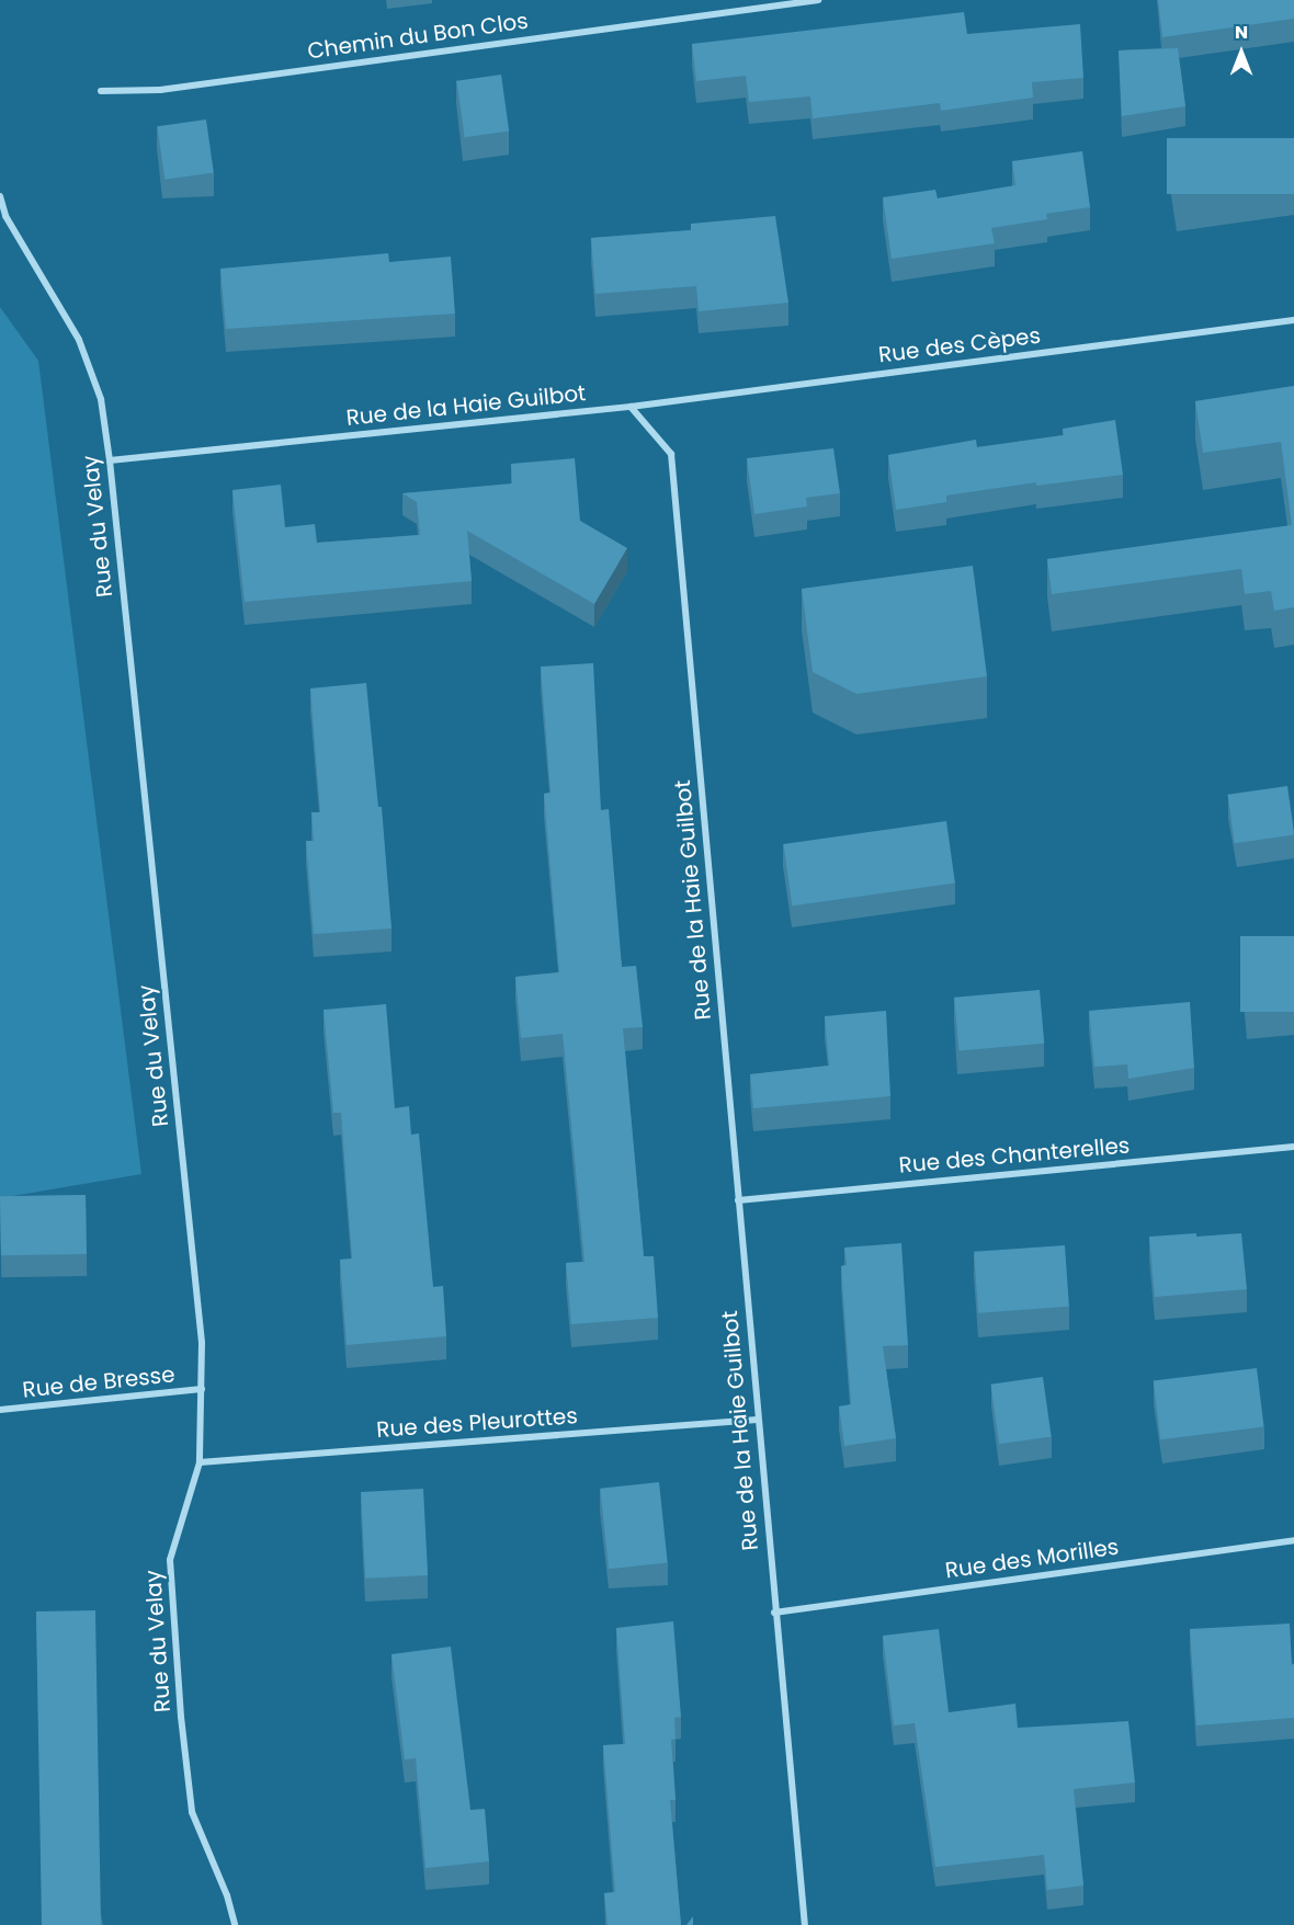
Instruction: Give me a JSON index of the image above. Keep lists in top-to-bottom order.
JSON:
{
  "streets": {
    "street": [
      "Chemin du Bon Clos",
      "Rue des Cèpes",
      "Rue de la Haie Guilbot",
      "Rue du Velay",
      "Rue des Chanterelles",
      "Rue de Bresse",
      "Rue des Pleurottes",
      "Rue des Morilles"
    ]
  },
  "crossings": [
    ["Rue des Cèpes", "Rue de la Haie Guilbot"],
    ["Rue de la Haie Guilbot", "Rue du Velay"],
    ["Rue de la Haie Guilbot", "Rue des Chanterelles"],
    ["Rue de la Haie Guilbot", "Rue des Pleurottes"],
    ["Rue de la Haie Guilbot", "Rue des Morilles"],
    ["Rue du Velay", "Rue de Bresse"],
    ["Rue du Velay", "Rue des Pleurottes"]
  ],
  "north": "top"
}
